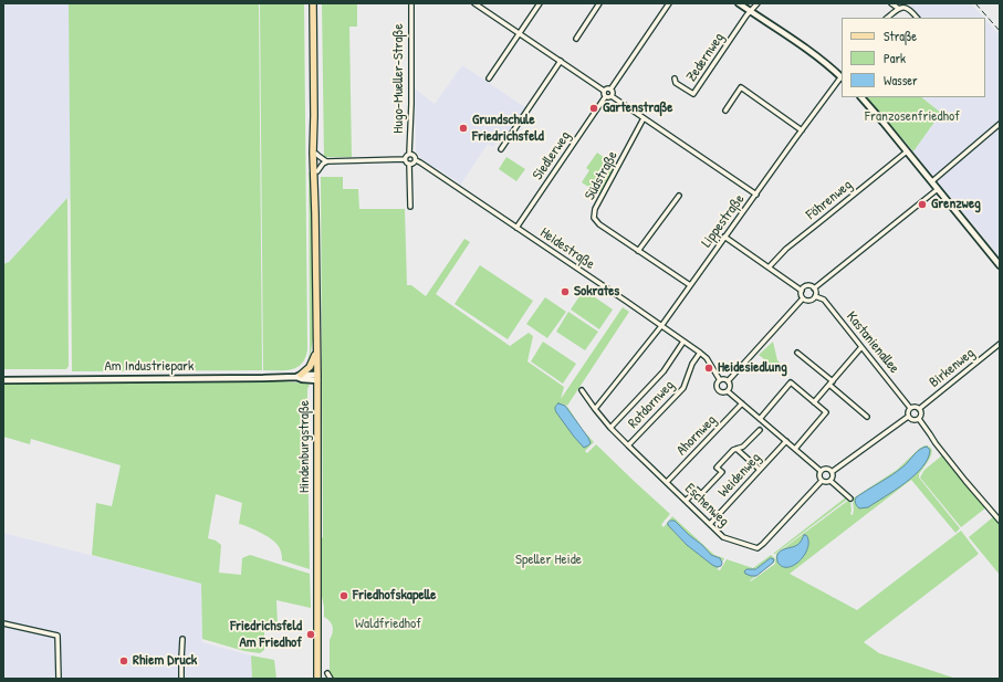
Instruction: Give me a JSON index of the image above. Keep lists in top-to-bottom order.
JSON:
{
  "streets": {
    "main road": ["Hindenburgstraße"],
    "street": [
      "Zedernweg",
      "Hugo-Mueller-Straße",
      "Siedlerweg",
      "Südstraße",
      "Föhrenweg",
      "Lippestraße",
      "Heidestraße",
      "Kastanienallee",
      "Am Industriepark",
      "Birkenweg",
      "Rotdornweg",
      "Ahornweg",
      "Weidenweg",
      "Eschenweg"
    ]
  },
  "crossings": [
    ["Hugo-Mueller-Straße", "Heidestraße"],
    ["Siedlerweg", "Heidestraße"],
    ["Südstraße", "Lippestraße"],
    ["Lippestraße", "Heidestraße"],
    ["Heidestraße", "Rotdornweg"],
    ["Heidestraße", "Ahornweg"],
    ["Heidestraße", "Weidenweg"],
    ["Heidestraße", "Eschenweg"],
    ["Kastanienallee", "Birkenweg"],
    ["Am Industriepark", "Hindenburgstraße"],
    ["Rotdornweg", "Eschenweg"],
    ["Ahornweg", "Eschenweg"],
    ["Weidenweg", "Eschenweg"]
  ],
  "parks": ["Franzosenfriedhof", "Speller Heide", "Waldfriedhof"],
  "places": [
    "Gartenstraße",
    "Grundschule Friedrichsfeld",
    "Grenzweg",
    "Sokrates",
    "Heidesiedlung",
    "Friedhofskapelle",
    "Friedrichsfeld Am Friedhof",
    "Rhiem Druck"
  ],
  "legend": ["Straße", "Park", "Wasser"]
}
